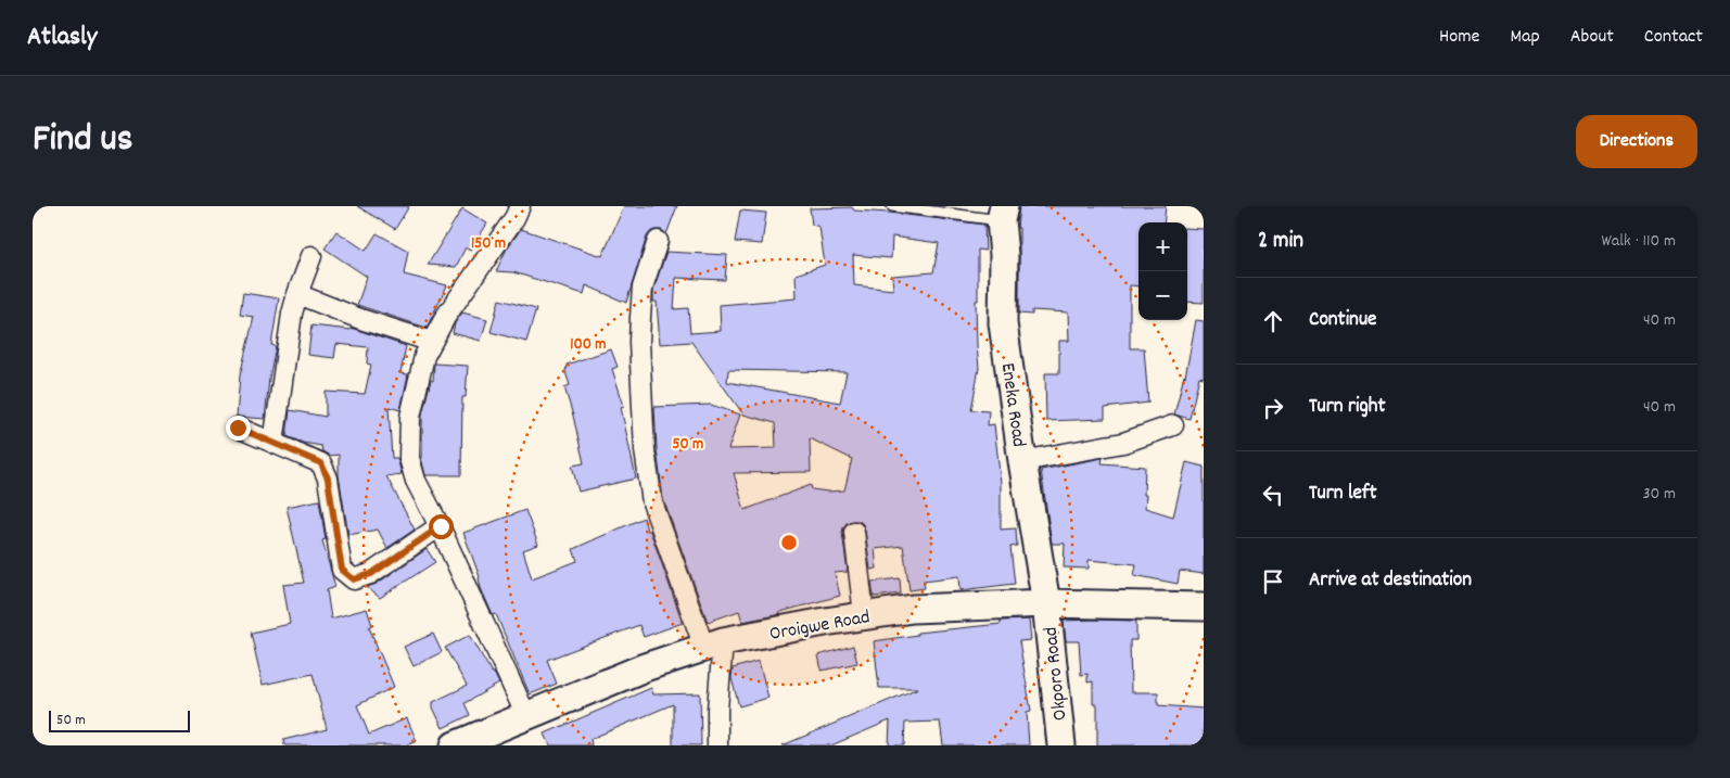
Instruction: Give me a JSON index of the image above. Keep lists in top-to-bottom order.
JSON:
{
  "streets": {
    "street": ["Eneka Road", "Oroigwe Road", "Okporo Road"]
  },
  "crossings": [
    ["Eneka Road", "Oroigwe Road"],
    ["Eneka Road", "Okporo Road"],
    ["Oroigwe Road", "Okporo Road"]
  ],
  "scale_bar": "50 m",
  "page": {
    "header": "Atlasly",
    "nav": [
      "Home",
      "Map",
      "About",
      "Contact"
    ],
    "title": "Find us",
    "buttons": "Directions",
    "heading": ["2 min", "Walk · 110 m"],
    "map_buttons": ["+", "−"],
    "list": [
      ["Continue", "40 m"],
      ["Turn right", "40 m"],
      ["Turn left", "30 m"],
      "Arrive at destination"
    ],
    "scale": "50 m"
  },
  "rings": ["150 m", "100 m", "50 m"]
}
